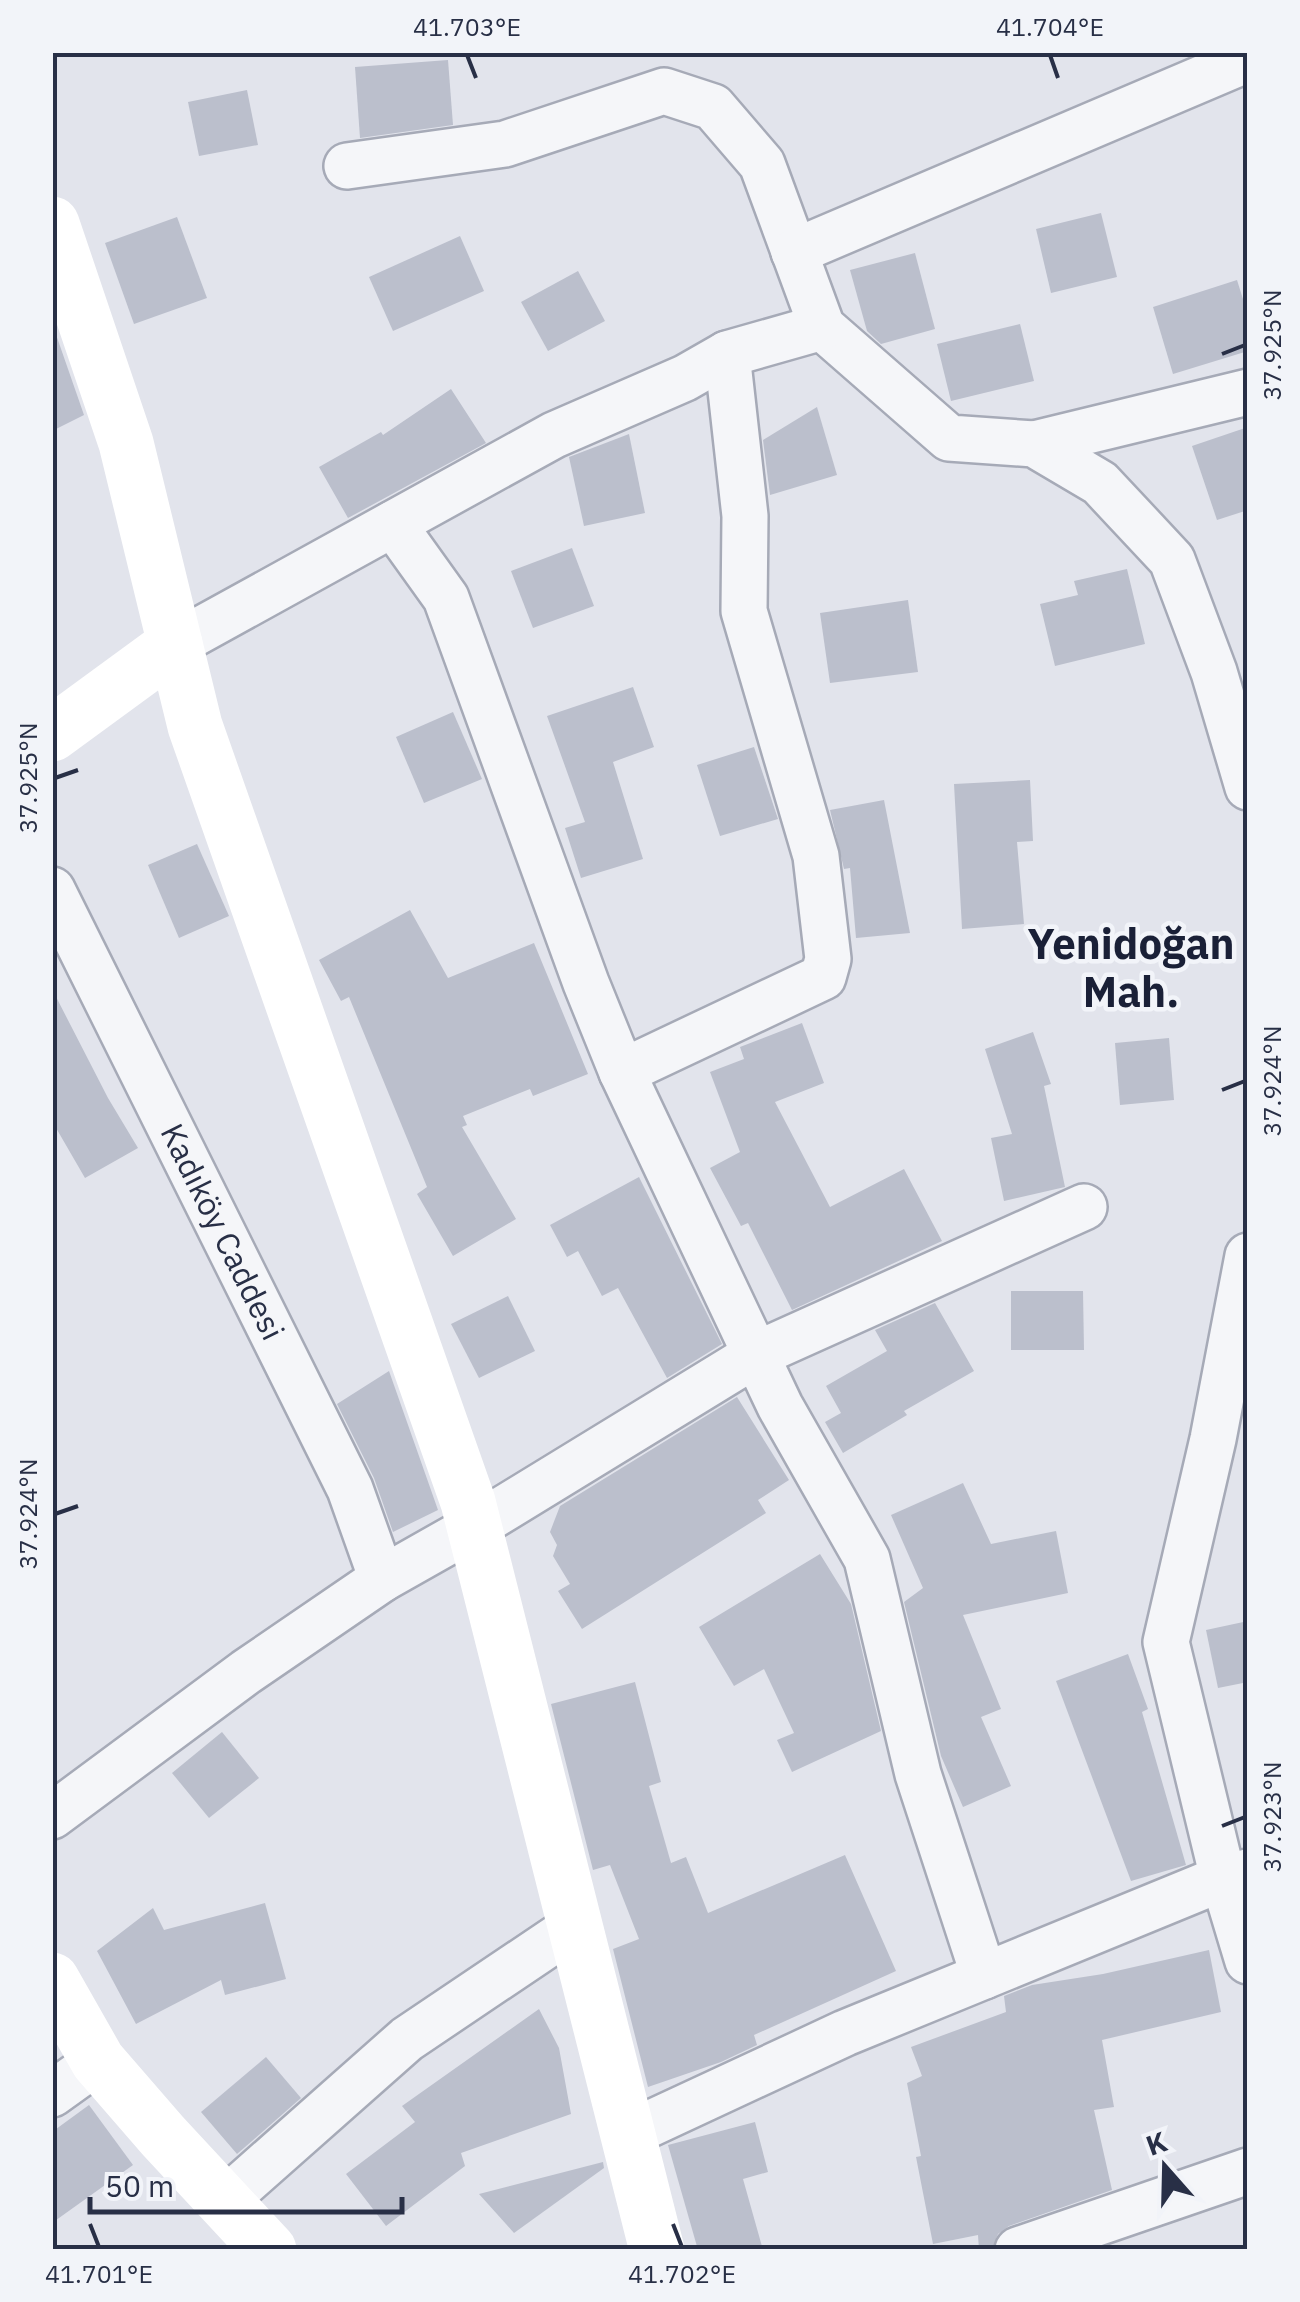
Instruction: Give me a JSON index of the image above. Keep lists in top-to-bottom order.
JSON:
{
  "streets": {
    "street": ["Kadıköy Caddesi"]
  },
  "districts": ["Yenidoğan Mah."],
  "scale_bar": "50 m",
  "north": "top",
  "coordinates": [
    "41.703°E",
    "41.704°E",
    "37.925°N",
    "37.924°N",
    "37.923°N",
    "41.701°E",
    "41.702°E"
  ]
}
